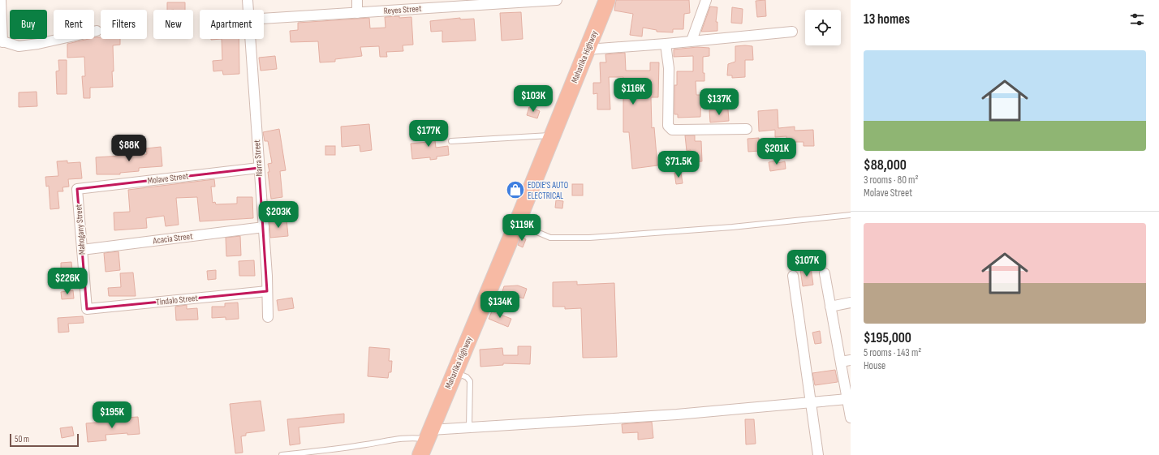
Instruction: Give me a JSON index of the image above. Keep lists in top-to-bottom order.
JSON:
{
  "streets": {
    "highway": ["Maharlika Highway"],
    "street": [
      "Reyes Street",
      "Narra Street",
      "Molave Street",
      "Mahogany Street",
      "Acacia Street",
      "Tindalo Street"
    ]
  },
  "crossings": [
    ["Narra Street", "Molave Street"],
    ["Narra Street", "Acacia Street"],
    ["Narra Street", "Tindalo Street"],
    ["Molave Street", "Mahogany Street"],
    ["Mahogany Street", "Acacia Street"],
    ["Mahogany Street", "Tindalo Street"]
  ],
  "places": {
    "shop": ["EDDIE'S AUTO ELECTRICAL"]
  },
  "scale_bar": "50 m",
  "page": {
    "heading": "13 homes",
    "chip": [
      "Buy",
      "Rent",
      "Filters",
      "New",
      "Apartment"
    ],
    "list": [
      {
        "name": "$88,000",
        "note": "3 rooms · 80 m² · Molave Street"
      },
      {
        "name": "$195,000",
        "note": "5 rooms · 143 m² · House"
      }
    ],
    "price": [
      "$116K",
      "$103K",
      "$137K",
      "$177K",
      "$88K",
      "$201K",
      "$71.5K",
      "$203K",
      "$119K",
      "$107K",
      "$226K",
      "$134K",
      "$195K"
    ],
    "scale": "50 m"
  }
}
